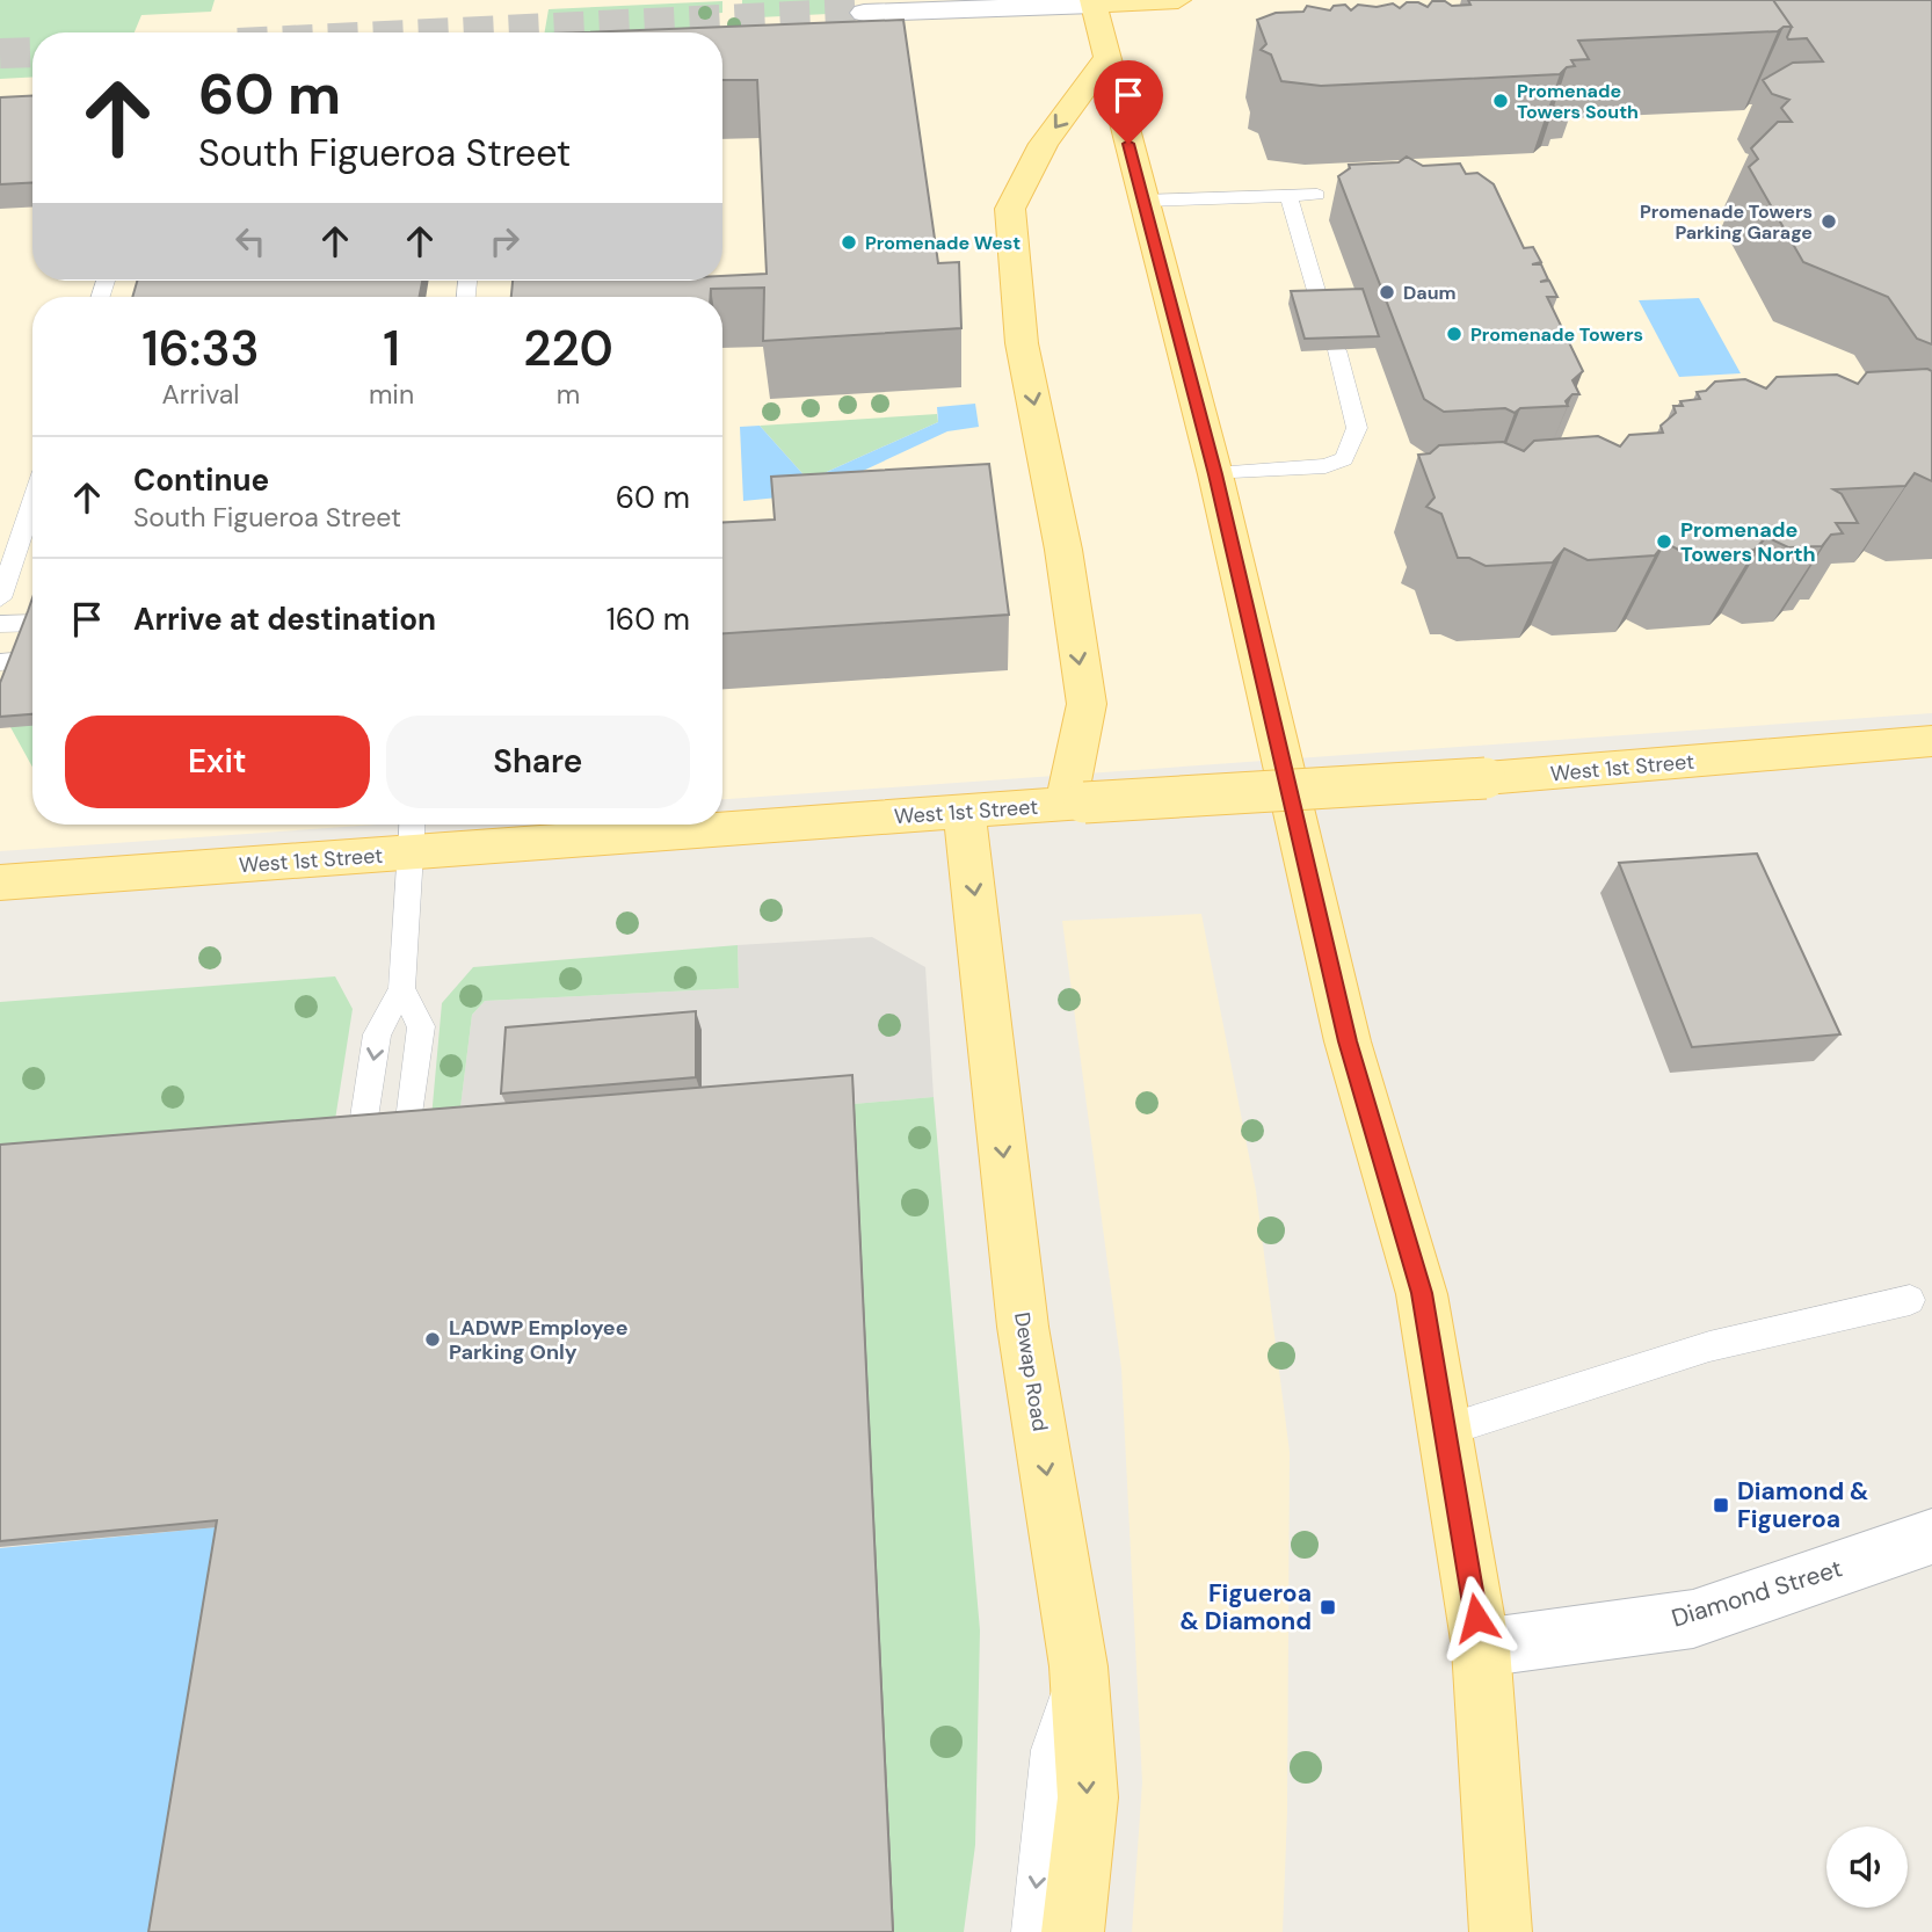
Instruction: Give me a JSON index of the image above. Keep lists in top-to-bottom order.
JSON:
{
  "streets": {
    "main road": ["West 1st Street", "Dewap Road"],
    "street": ["Diamond Street"]
  },
  "crossings": [
    ["West 1st Street", "Dewap Road"]
  ],
  "places": {
    "other": [
      "Promenade Towers South",
      "Promenade Towers Parking Garage",
      "Promenade West",
      "Daum",
      "Promenade Towers",
      "Promenade Towers North",
      "LADWP Employee Parking Only"
    ],
    "transit": ["Diamond & Figueroa", "Figueroa & Diamond"]
  },
  "page": {
    "turn": ["60 m", "South Figueroa Street"],
    "eta": [
      "16:33",
      "Arrival",
      "1",
      "min",
      "220",
      "m"
    ],
    "list": [
      {
        "name": "Continue",
        "note": "South Figueroa Street",
        "value": "60 m"
      },
      {
        "name": "Arrive at destination",
        "value": "160 m"
      }
    ],
    "buttons": ["Exit", "Share"]
  }
}
